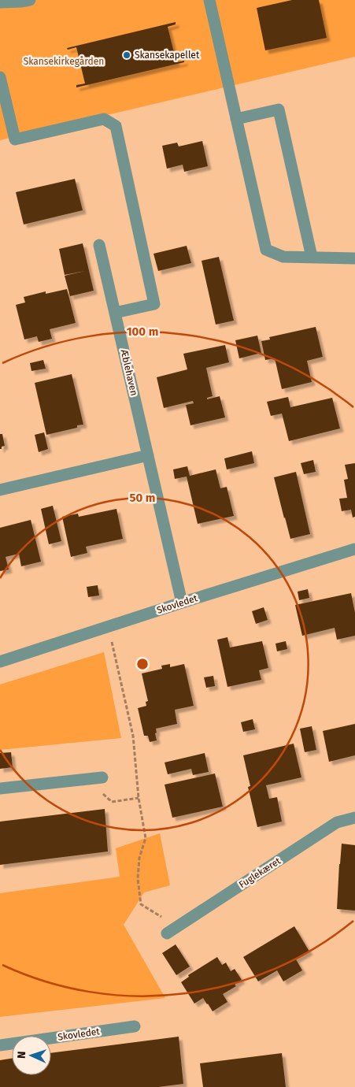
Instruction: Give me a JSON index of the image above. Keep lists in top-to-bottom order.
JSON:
{
  "streets": {
    "street": ["Æblehaven", "Skovledet", "Fuglekæret"]
  },
  "crossings": [
    ["Æblehaven", "Skovledet"]
  ],
  "parks": ["Skansekirkegården"],
  "places": ["Skansekapellet"],
  "north": "left",
  "rings": ["100 m", "50 m"]
}
